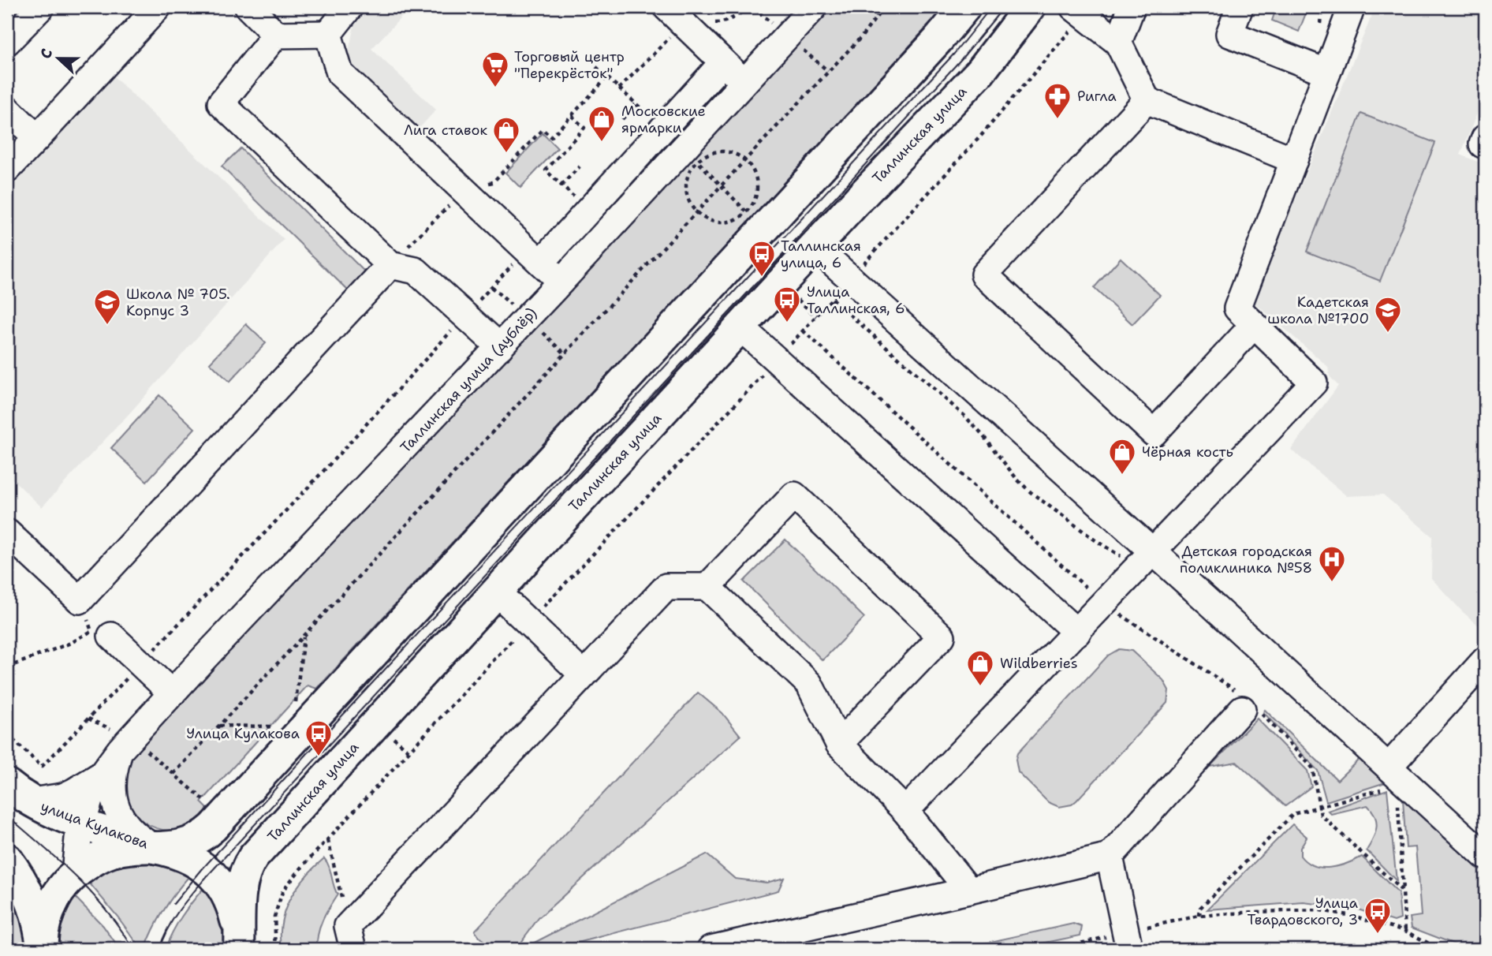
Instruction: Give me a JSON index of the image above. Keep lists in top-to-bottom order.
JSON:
{
  "streets": {
    "main road": ["Таллинская улица", "улица Кулакова"],
    "street": ["Таллинская улица (дублёр)"]
  },
  "crossings": [
    ["Таллинская улица", "Таллинская улица (дублёр)"],
    ["Таллинская улица", "улица Кулакова"],
    ["Таллинская улица (дублёр)", "улица Кулакова"]
  ],
  "places": {
    "supermarket": ["Торговый центр \"Перекрёсток\""],
    "pharmacy": ["Ригла"],
    "shop": [
      "Московские ярмарки",
      "Лига ставок",
      "Чёрная кость",
      "Wildberries"
    ],
    "bus stop": [
      "Таллинская улица, 6",
      "Улица Таллинская, 6",
      "Улица Кулакова",
      "Улица Твардовского, 3"
    ],
    "school or university": ["Школа № 705. Корпус 3", "Кадетская школа №1700"],
    "hospital": ["Детская городская поликлиника №58"]
  },
  "north": "left"
}
